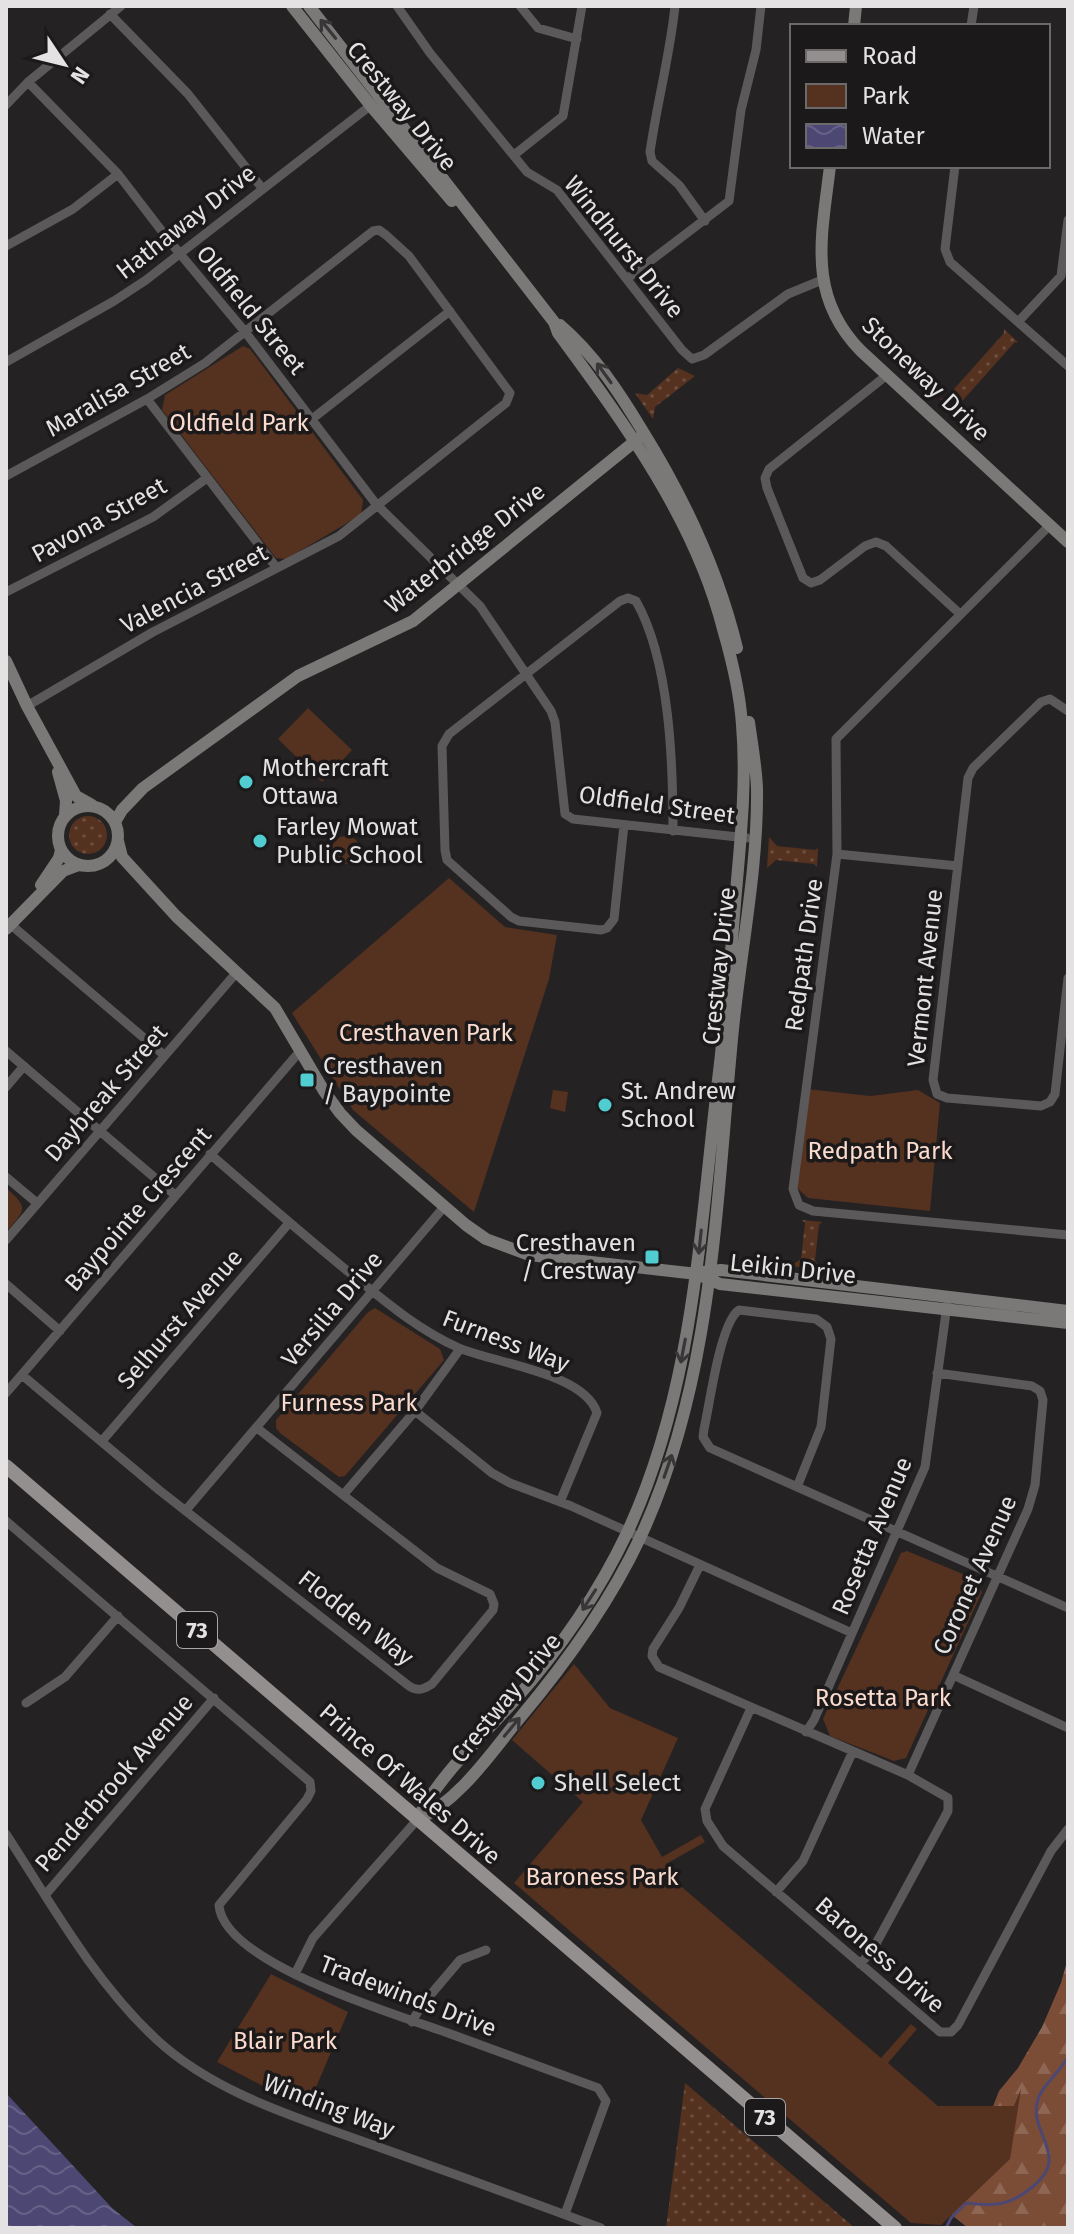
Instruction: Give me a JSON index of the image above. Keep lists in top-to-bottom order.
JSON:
{
  "streets": {
    "main road": ["73", "Prince Of Wales Drive"],
    "street": [
      "Crestway Drive",
      "Hathaway Drive",
      "Windhurst Drive",
      "Oldfield Street",
      "Stoneway Drive",
      "Maralisa Street",
      "Pavona Street",
      "Waterbridge Drive",
      "Valencia Street",
      "Redpath Drive",
      "Vermont Avenue",
      "Daybreak Street",
      "Baypointe Crescent",
      "Leikin Drive",
      "Versilia Drive",
      "Selhurst Avenue",
      "Furness Way",
      "Rosetta Avenue",
      "Coronet Avenue",
      "Flodden Way",
      "Penderbrook Avenue",
      "Baroness Drive",
      "Tradewinds Drive",
      "Winding Way"
    ]
  },
  "crossings": [
    ["Crestway Drive", "Hathaway Drive"],
    ["Crestway Drive", "Oldfield Street"],
    ["Crestway Drive", "Waterbridge Drive"],
    ["Crestway Drive", "Leikin Drive"],
    ["Crestway Drive", "Prince Of Wales Drive"],
    ["Hathaway Drive", "Oldfield Street"],
    ["Windhurst Drive", "Stoneway Drive"],
    ["Oldfield Street", "Maralisa Street"],
    ["Oldfield Street", "Waterbridge Drive"],
    ["Oldfield Street", "Valencia Street"],
    ["Stoneway Drive", "Redpath Drive"],
    ["Maralisa Street", "Valencia Street"],
    ["Baypointe Crescent", "Furness Way"],
    ["Baypointe Crescent", "Flodden Way"],
    ["Leikin Drive", "Rosetta Avenue"],
    ["Versilia Drive", "Furness Way"],
    ["Versilia Drive", "Flodden Way"],
    ["Selhurst Avenue", "Furness Way"],
    ["Selhurst Avenue", "Flodden Way"],
    ["Rosetta Avenue", "Coronet Avenue"],
    ["Penderbrook Avenue", "Tradewinds Drive"],
    ["Penderbrook Avenue", "Winding Way"],
    ["Tradewinds Drive", "Winding Way"]
  ],
  "parks": [
    "Oldfield Park",
    "Cresthaven Park",
    "Redpath Park",
    "Furness Park",
    "Rosetta Park",
    "Baroness Park",
    "Blair Park"
  ],
  "places": {
    "other": [
      "Mothercraft Ottawa",
      "Farley Mowat Public School",
      "St. Andrew School",
      "Shell Select"
    ],
    "transit": ["Cresthaven / Baypointe", "Cresthaven / Crestway"]
  },
  "legend": ["Road", "Park", "Water"],
  "north": "bottom right"
}
